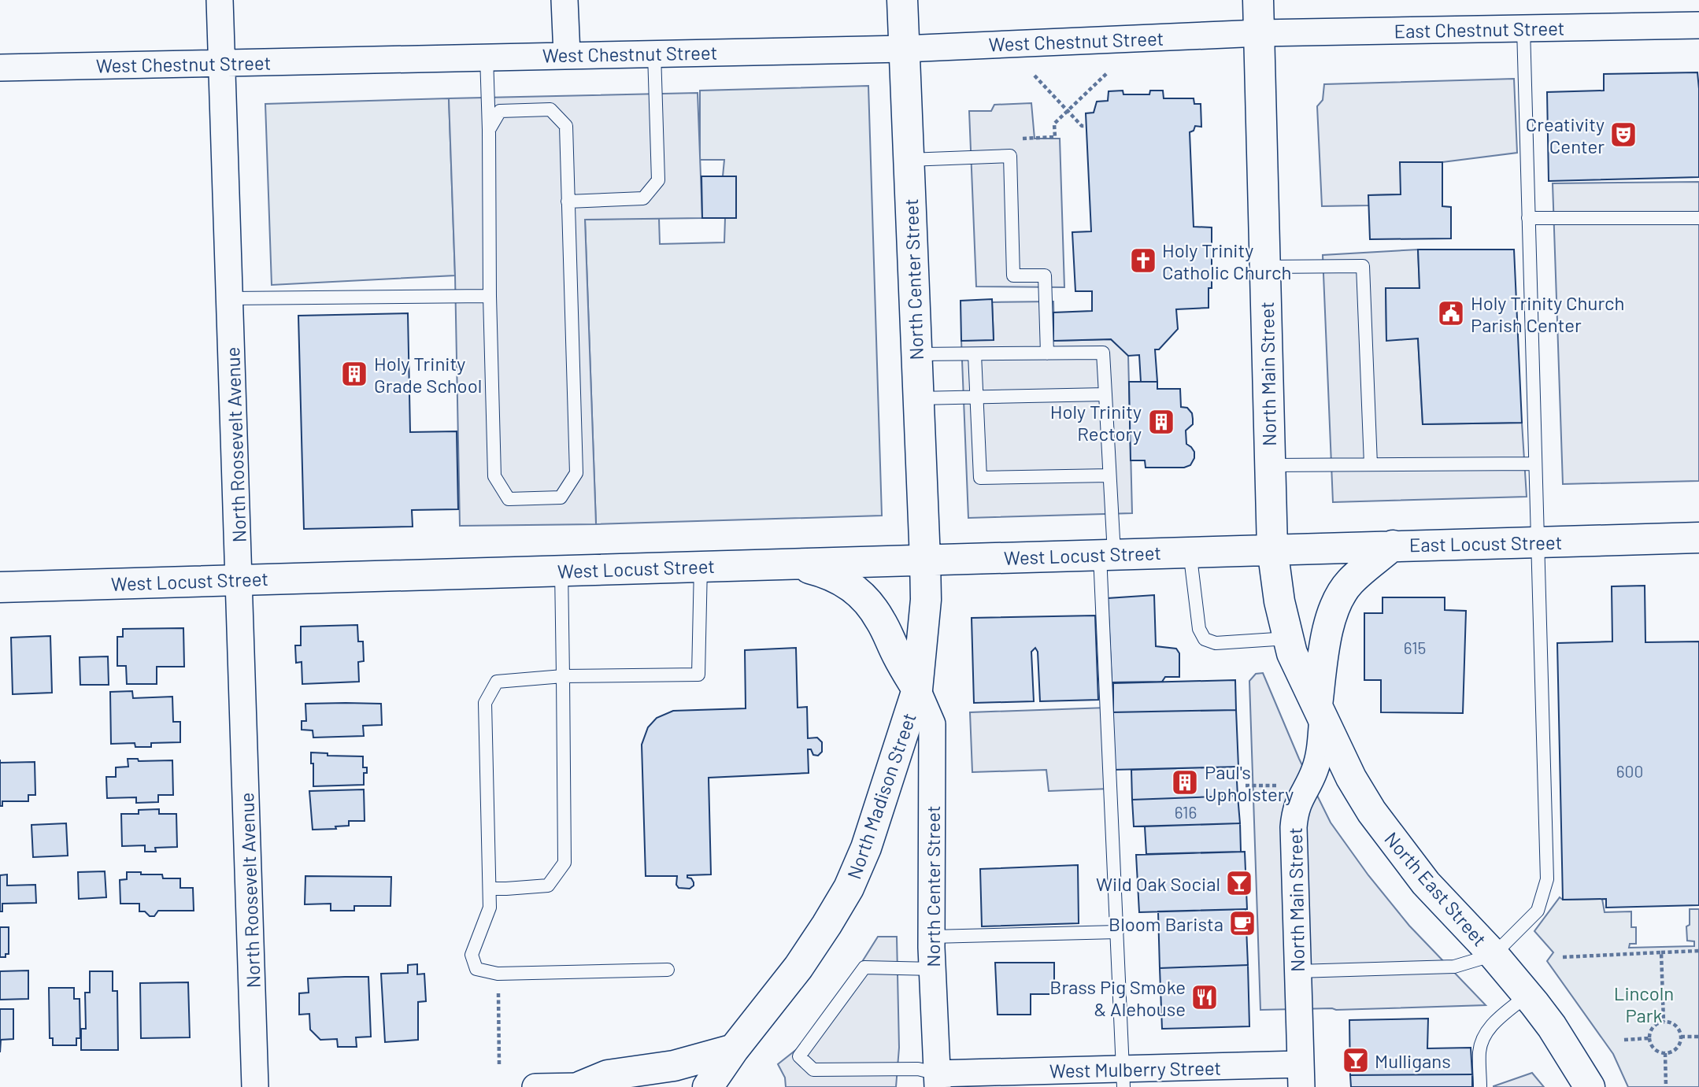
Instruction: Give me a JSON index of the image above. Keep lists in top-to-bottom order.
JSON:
{
  "streets": {
    "main road": [
      "North Center Street",
      "North Main Street",
      "East Locust Street",
      "West Locust Street",
      "North Madison Street",
      "North East Street"
    ],
    "street": [
      "East Chestnut Street",
      "West Chestnut Street",
      "North Roosevelt Avenue",
      "West Mulberry Street"
    ]
  },
  "crossings": [
    ["East Chestnut Street", "West Chestnut Street"],
    ["East Chestnut Street", "North Main Street"],
    ["West Chestnut Street", "North Center Street"],
    ["West Chestnut Street", "North Main Street"],
    ["West Chestnut Street", "North Roosevelt Avenue"],
    ["North Center Street", "West Locust Street"],
    ["North Center Street", "North Madison Street"],
    ["North Center Street", "West Mulberry Street"],
    ["North Main Street", "East Locust Street"],
    ["North Main Street", "West Locust Street"],
    ["North Main Street", "North East Street"],
    ["North Main Street", "West Mulberry Street"],
    ["North Roosevelt Avenue", "West Locust Street"],
    ["East Locust Street", "West Locust Street"],
    ["East Locust Street", "North East Street"],
    ["West Locust Street", "North Madison Street"],
    ["West Locust Street", "North East Street"]
  ],
  "parks": ["Lincoln Park"],
  "places": {
    "theatre": ["Creativity Center"],
    "church": ["Holy Trinity Catholic Church"],
    "public building": ["Holy Trinity Church Parish Center"],
    "building": ["Holy Trinity Grade School", "Holy Trinity Rectory", "Paul's Upholstery"],
    "bar": ["Wild Oak Social", "Mulligans"],
    "cafe": ["Bloom Barista"],
    "restaurant": ["Brass Pig Smoke & Alehouse"]
  },
  "house_numbers": ["615", "600", "616"]
}
